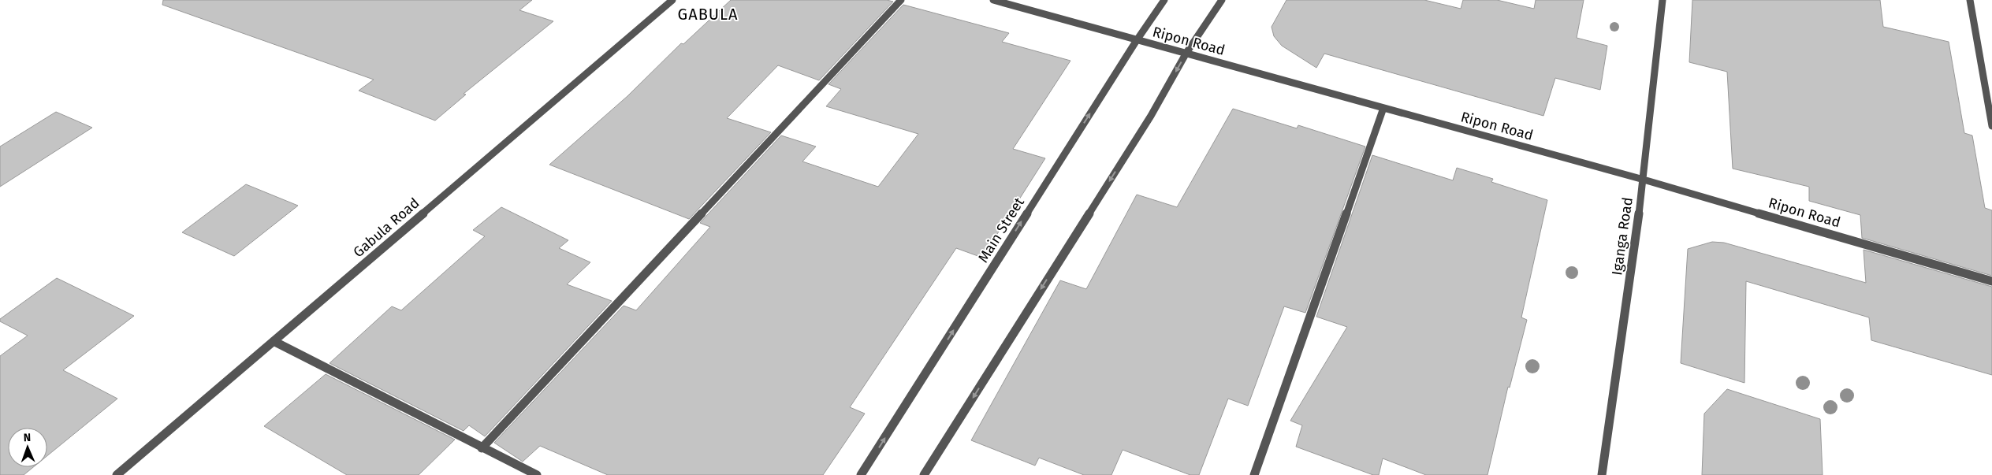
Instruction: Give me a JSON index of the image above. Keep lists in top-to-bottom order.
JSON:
{
  "streets": {
    "street": [
      "Ripon Road",
      "Gabula Road",
      "Main Street",
      "Iganga Road"
    ]
  },
  "crossings": [
    ["Ripon Road", "Main Street"],
    ["Ripon Road", "Iganga Road"]
  ],
  "districts": ["GABULA"],
  "north": "top"
}
